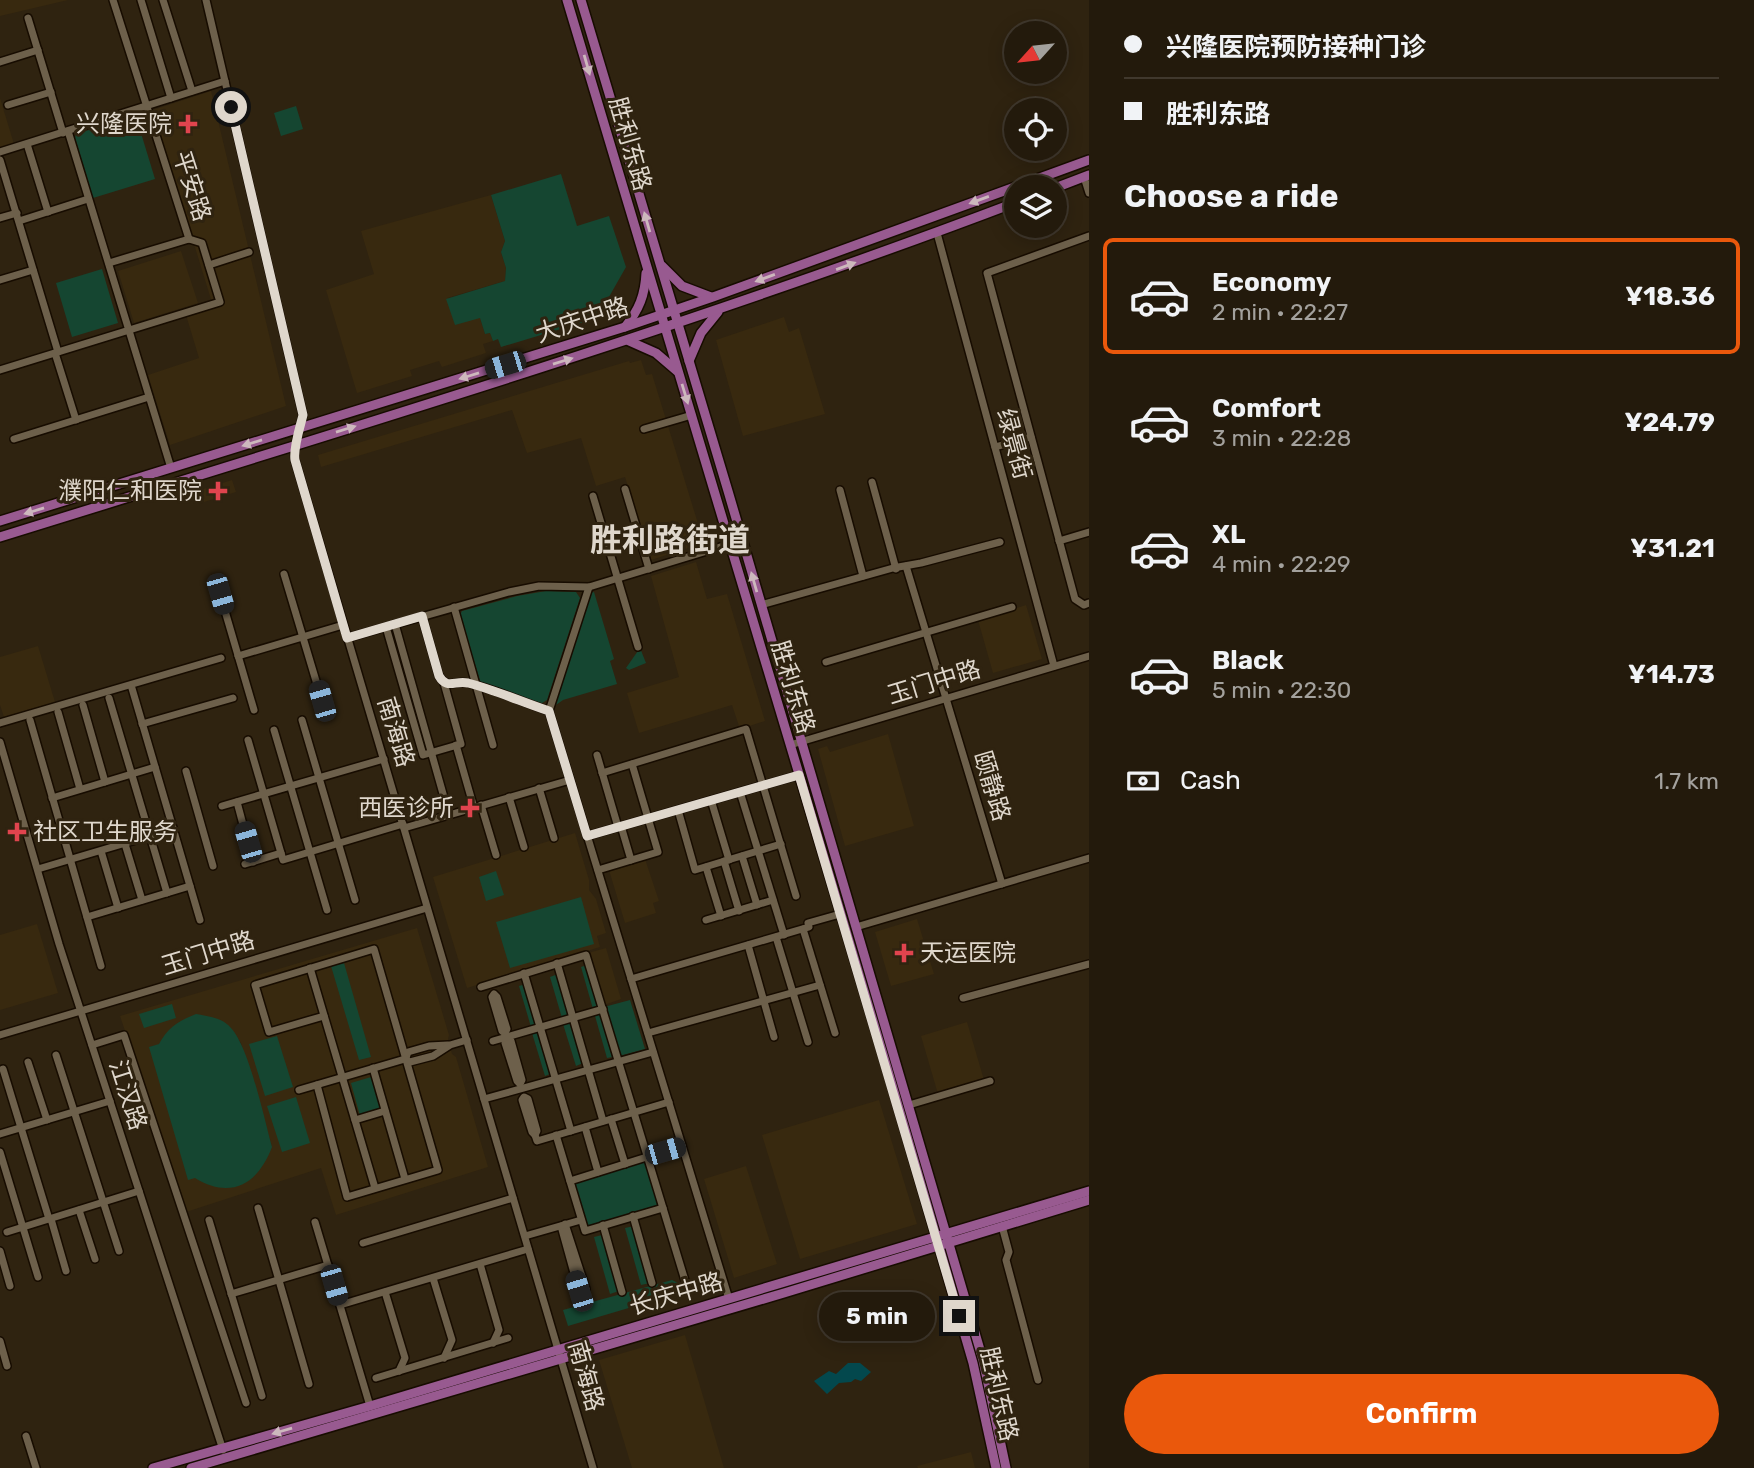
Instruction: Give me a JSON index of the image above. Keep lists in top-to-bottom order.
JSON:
{
  "streets": {
    "main road": ["胜利东路", "大庆中路", "长庆中路"],
    "street": [
      "平安路",
      "绿景街",
      "玉门中路",
      "南海路",
      "颐静路",
      "江汉路"
    ]
  },
  "crossings": [
    ["胜利东路", "大庆中路"],
    ["胜利东路", "玉门中路"],
    ["胜利东路", "长庆中路"],
    ["大庆中路", "绿景街"],
    ["大庆中路", "南海路"],
    ["绿景街", "玉门中路"],
    ["玉门中路", "南海路"],
    ["玉门中路", "颐静路"],
    ["玉门中路", "江汉路"],
    ["南海路", "长庆中路"],
    ["江汉路", "长庆中路"]
  ],
  "districts": ["胜利路街道"],
  "places": {
    "health": [
      "兴隆医院",
      "濮阳仁和医院",
      "西医诊所",
      "社区卫生服务",
      "天运医院"
    ]
  },
  "north": "bottom left",
  "page": {
    "banner": ["兴隆医院预防接种门诊", "胜利东路"],
    "heading": "Choose a ride",
    "list": [
      {
        "name": "Economy",
        "note": "2 min · 22:27",
        "value": "¥18.36"
      },
      {
        "name": "Comfort",
        "note": "3 min · 22:28",
        "value": "¥24.79"
      },
      {
        "name": "XL",
        "note": "4 min · 22:29",
        "value": "¥31.21"
      },
      {
        "name": "Black",
        "note": "5 min · 22:30",
        "value": "¥14.73"
      }
    ],
    "pay": ["Cash", "1.7 km"],
    "bubble": "5 min",
    "buttons": "Confirm"
  }
}
